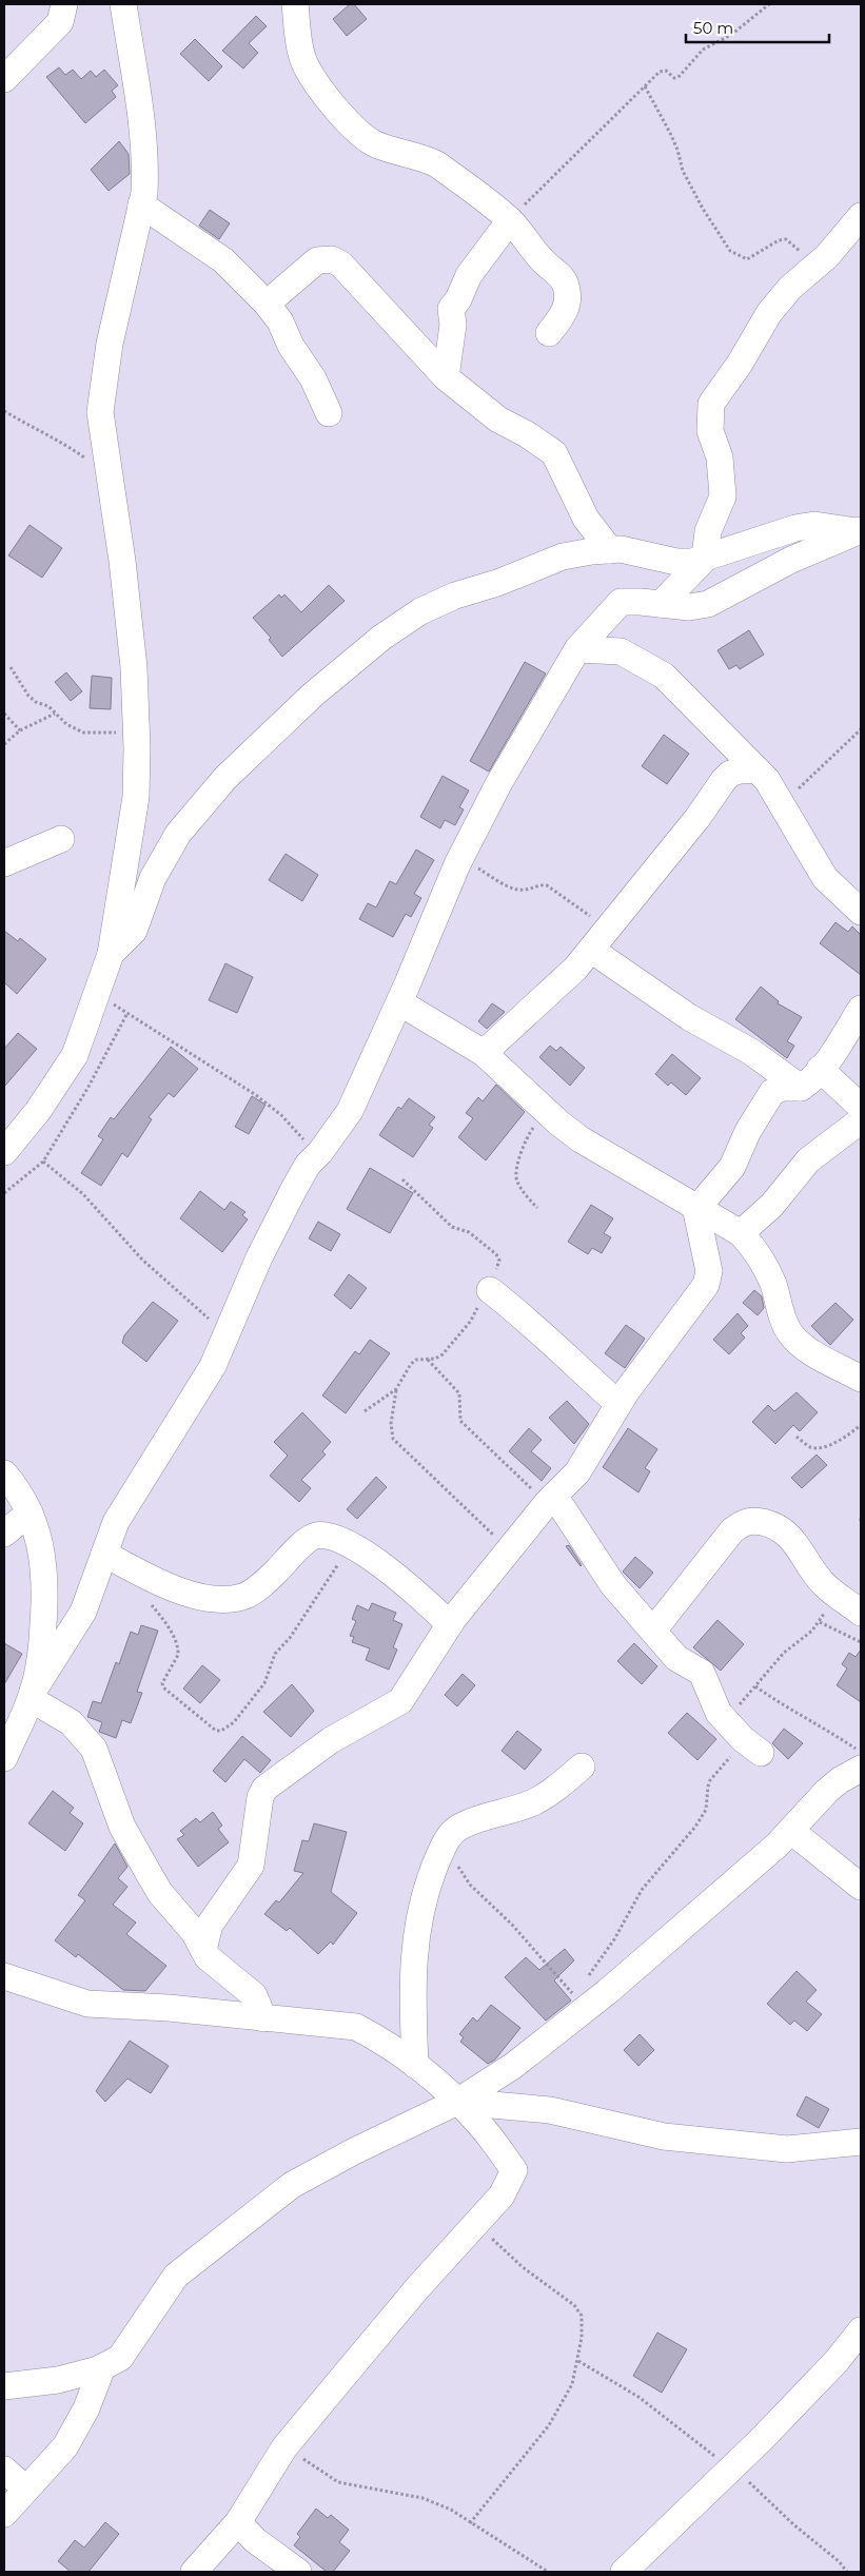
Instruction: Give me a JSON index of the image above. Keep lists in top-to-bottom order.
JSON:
{
  "scale_bar": "50 m"
}
